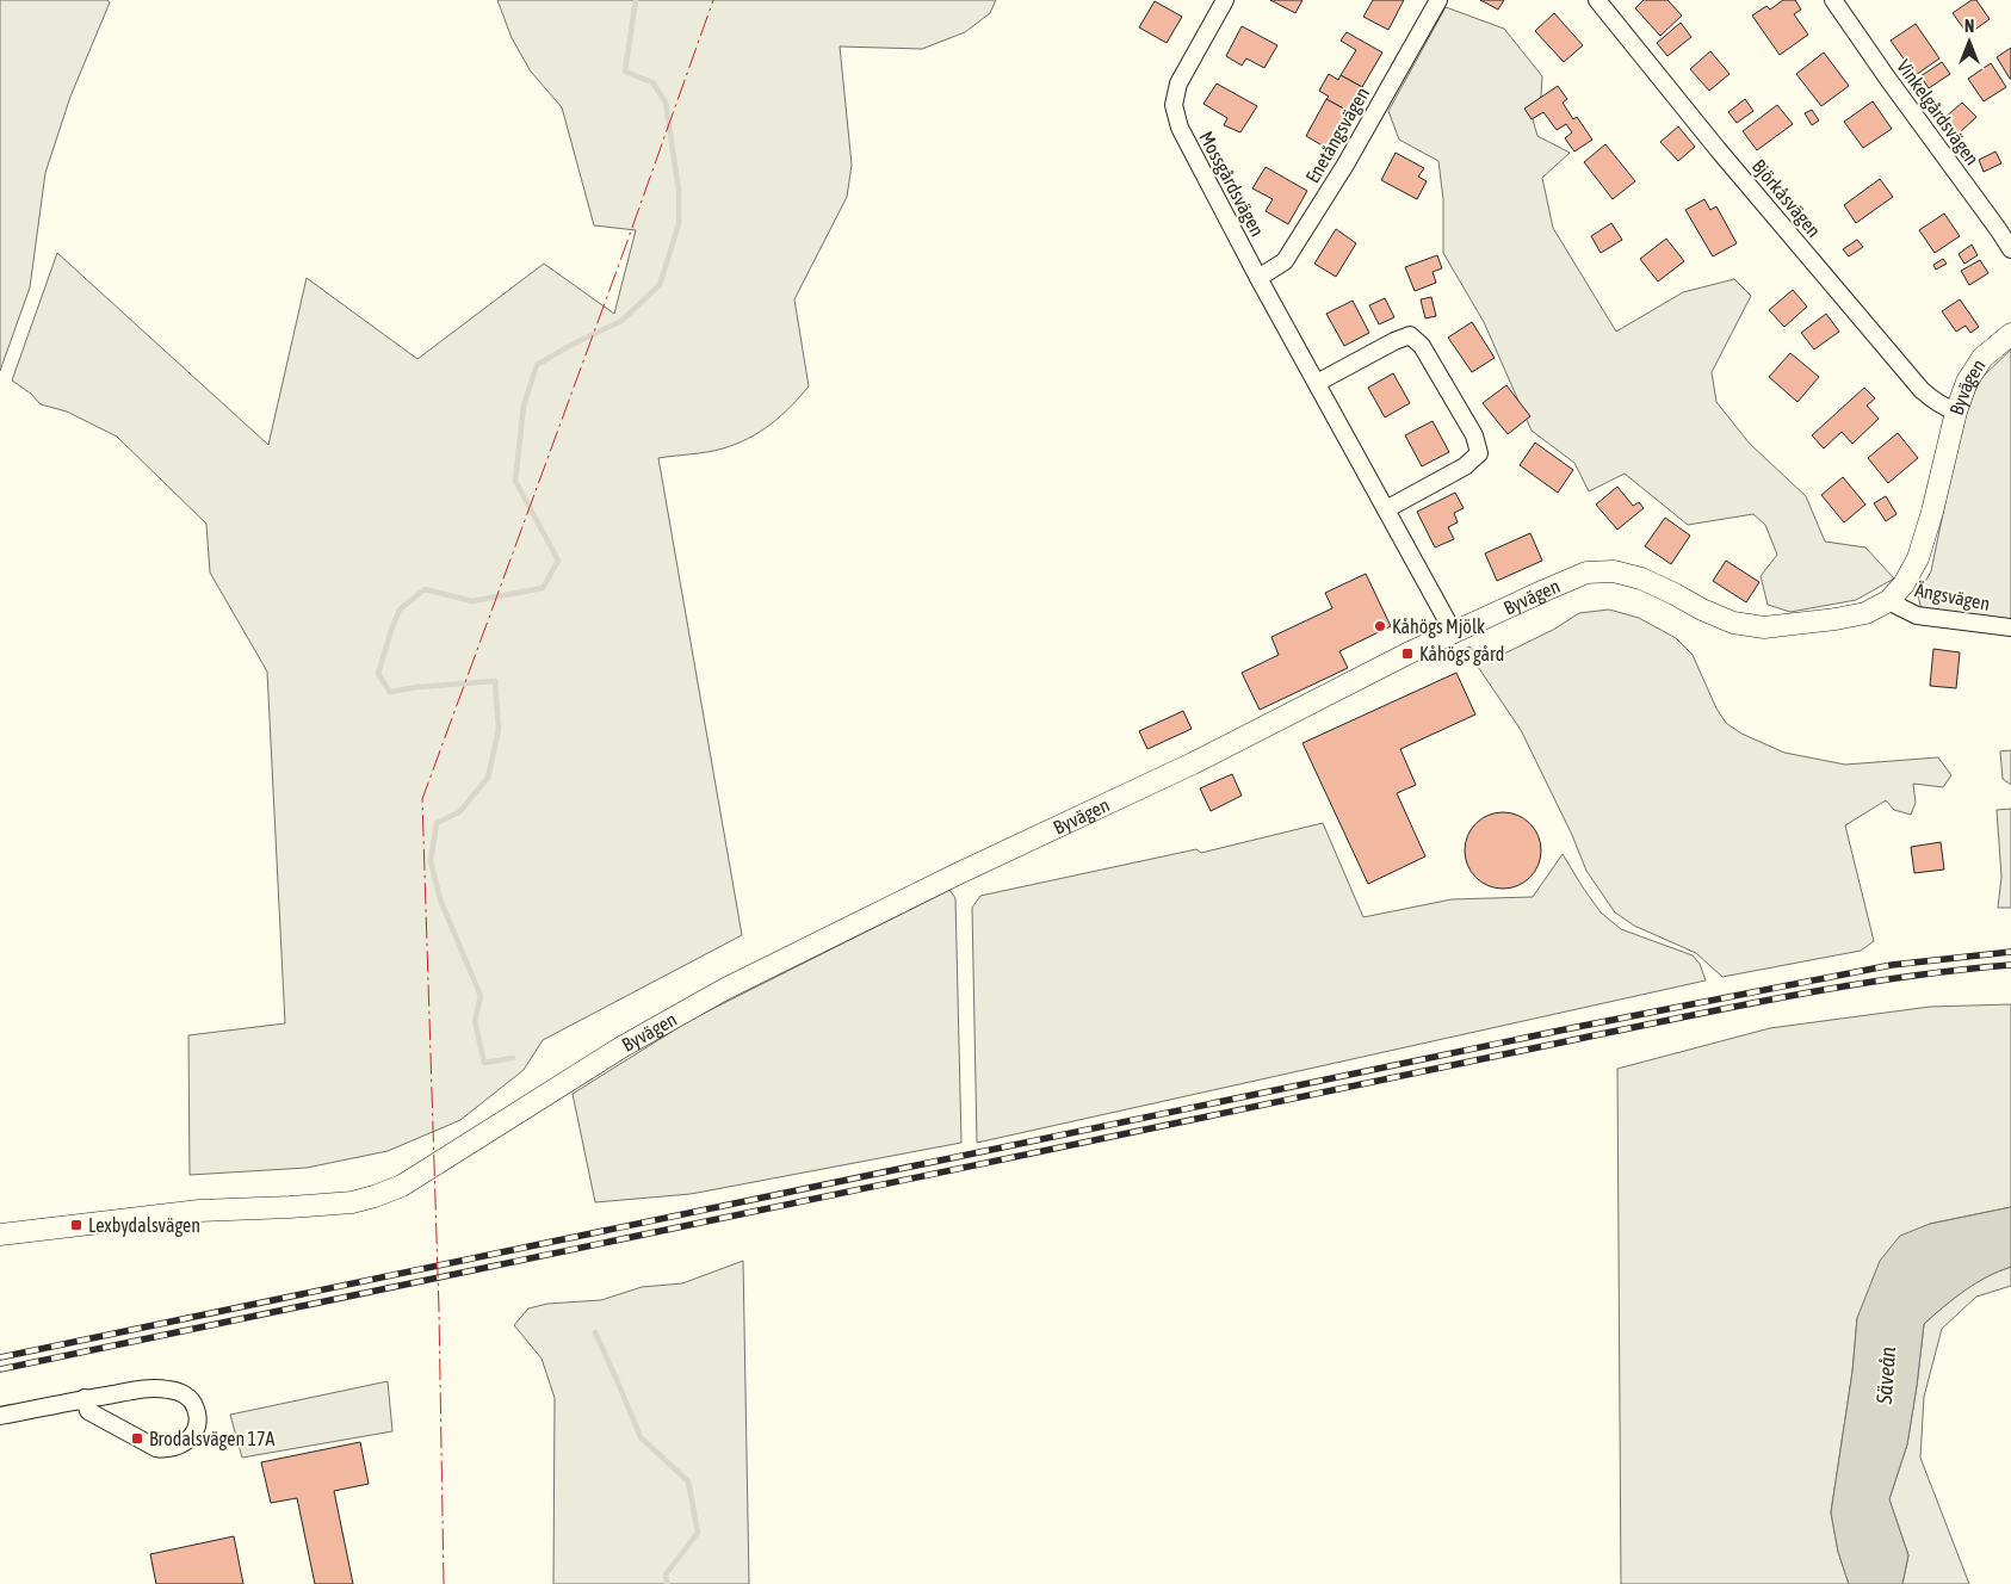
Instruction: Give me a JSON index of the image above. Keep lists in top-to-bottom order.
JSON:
{
  "streets": {
    "street": [
      "Vinkelgårdsvägen",
      "Enetångsvägen",
      "Mossgårdsvägen",
      "Björkåsvägen",
      "Byvägen",
      "Ängsvägen"
    ]
  },
  "crossings": [
    ["Enetångsvägen", "Mossgårdsvägen"],
    ["Mossgårdsvägen", "Byvägen"],
    ["Björkåsvägen", "Byvägen"],
    ["Byvägen", "Ängsvägen"]
  ],
  "water": ["Säveån"],
  "places": {
    "other": ["Kåhögs Mjölk"],
    "transit": ["Kåhögs gård", "Lexbydalsvägen", "Brodalsvägen 17A"]
  },
  "north": "top"
}
